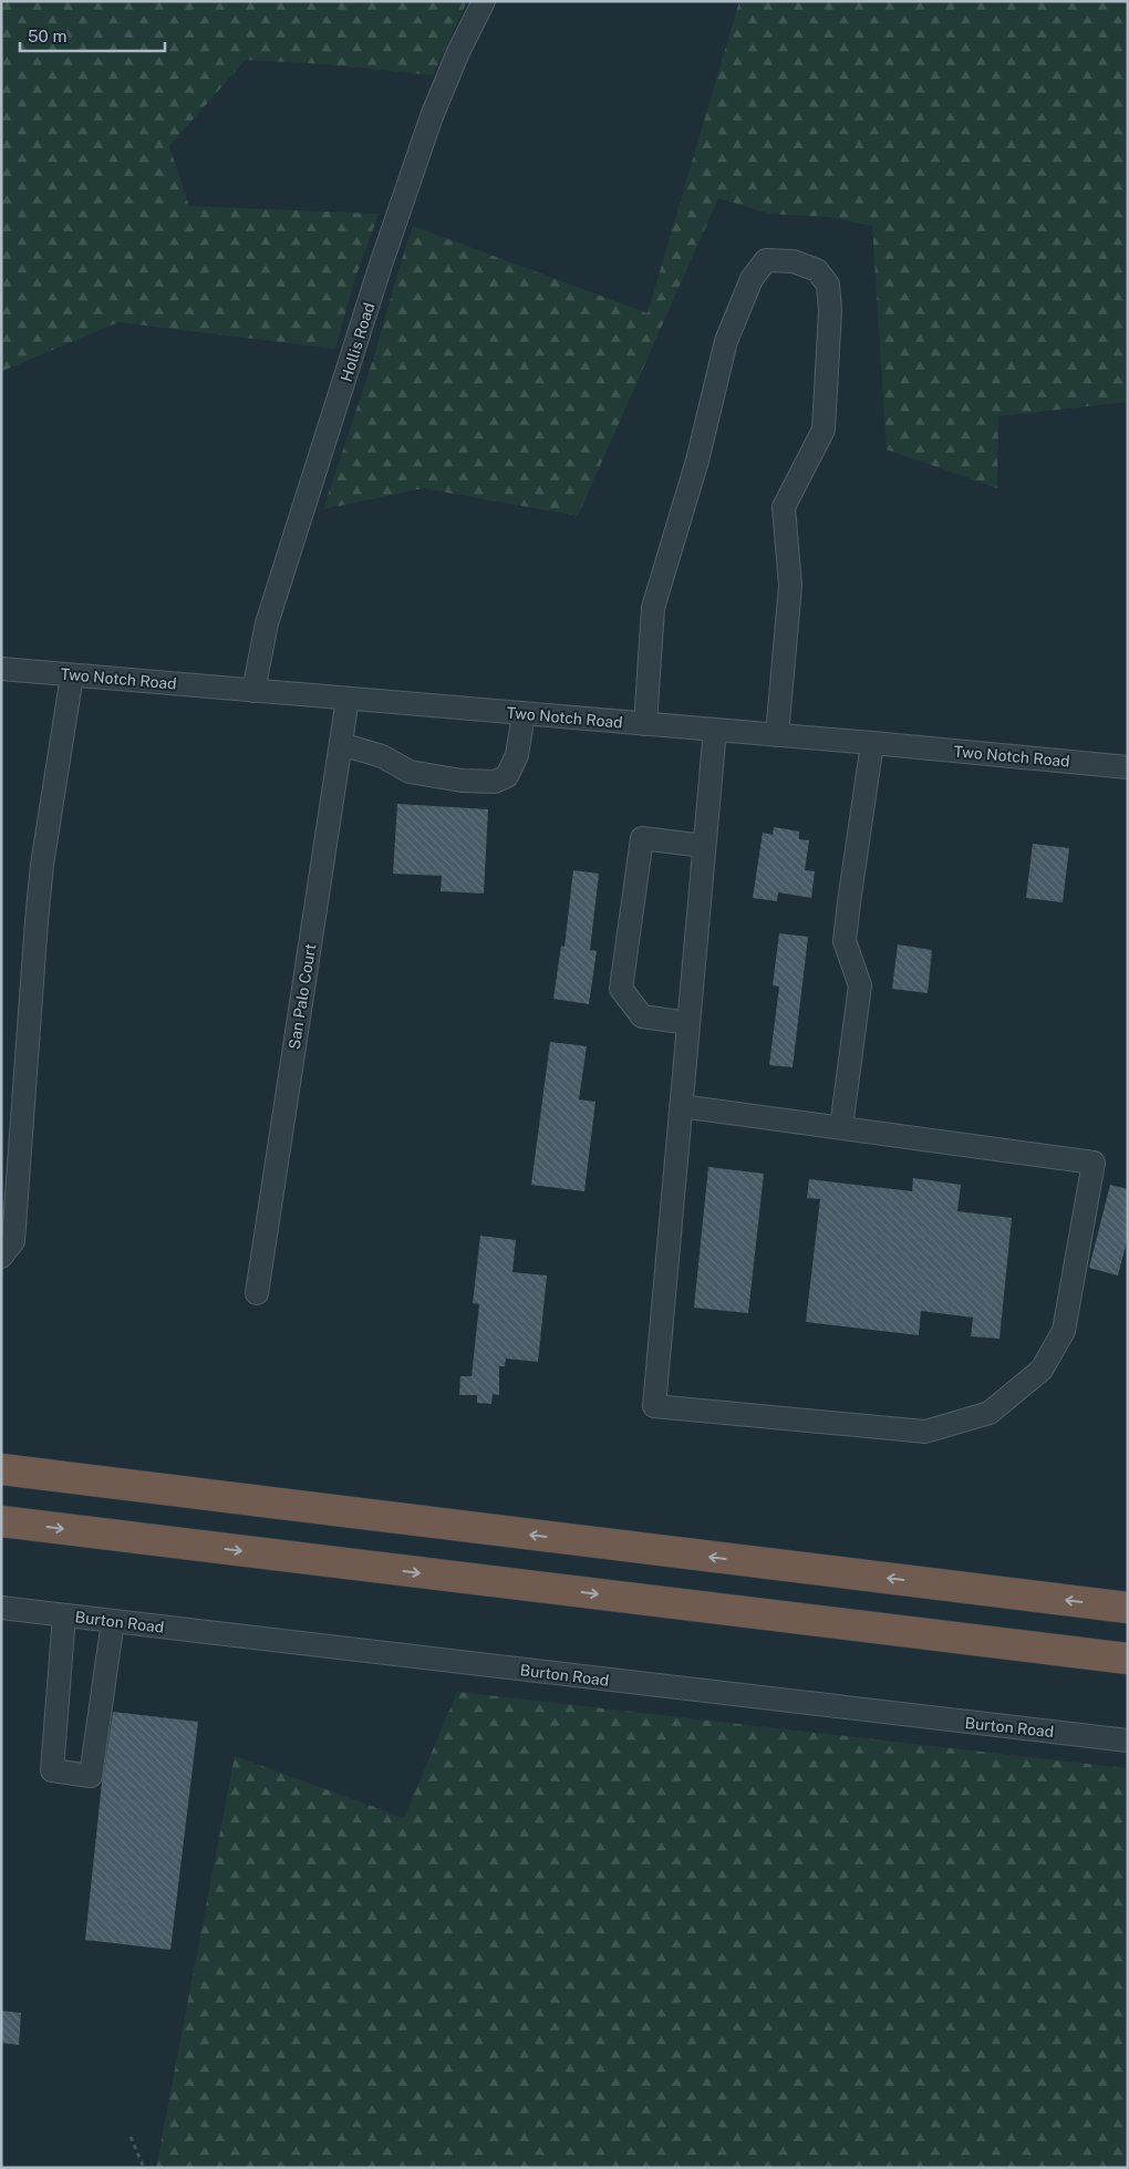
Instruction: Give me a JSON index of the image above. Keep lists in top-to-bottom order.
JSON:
{
  "streets": {
    "street": [
      "Hollis Road",
      "Two Notch Road",
      "San Palo Court",
      "Burton Road"
    ]
  },
  "crossings": [
    ["Hollis Road", "Two Notch Road"],
    ["Two Notch Road", "San Palo Court"]
  ],
  "scale_bar": "50 m"
}
